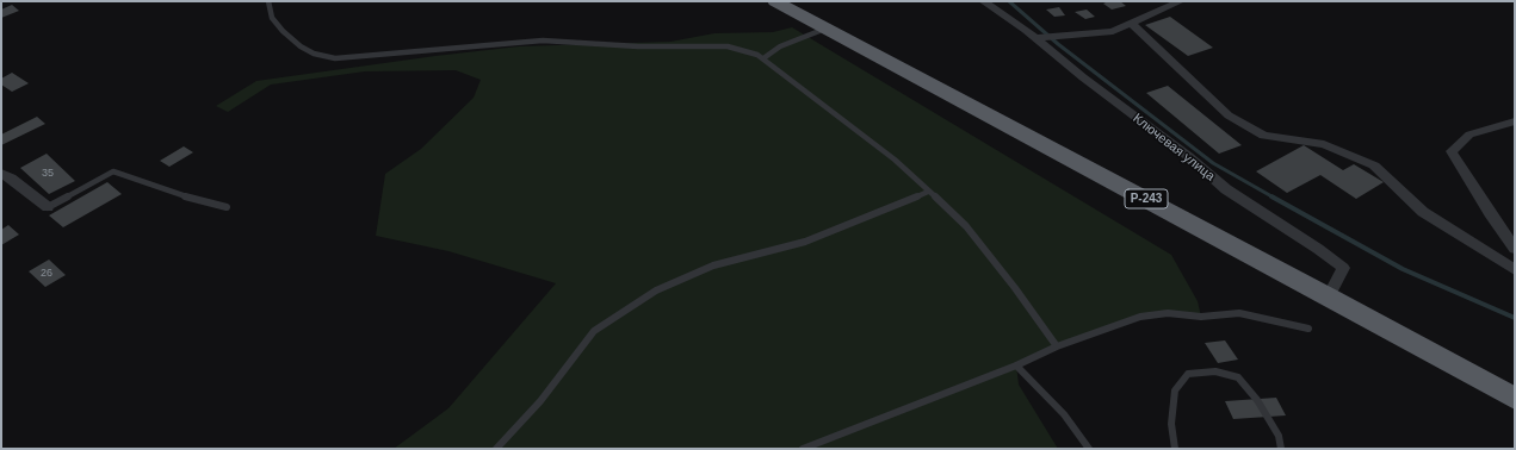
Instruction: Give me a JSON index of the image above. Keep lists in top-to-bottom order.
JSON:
{
  "streets": {
    "highway": ["Р-243"],
    "street": ["Ключевая улица"]
  },
  "crossings": [
    ["Ключевая улица", "Р-243"]
  ],
  "house_numbers": ["35", "26"]
}
